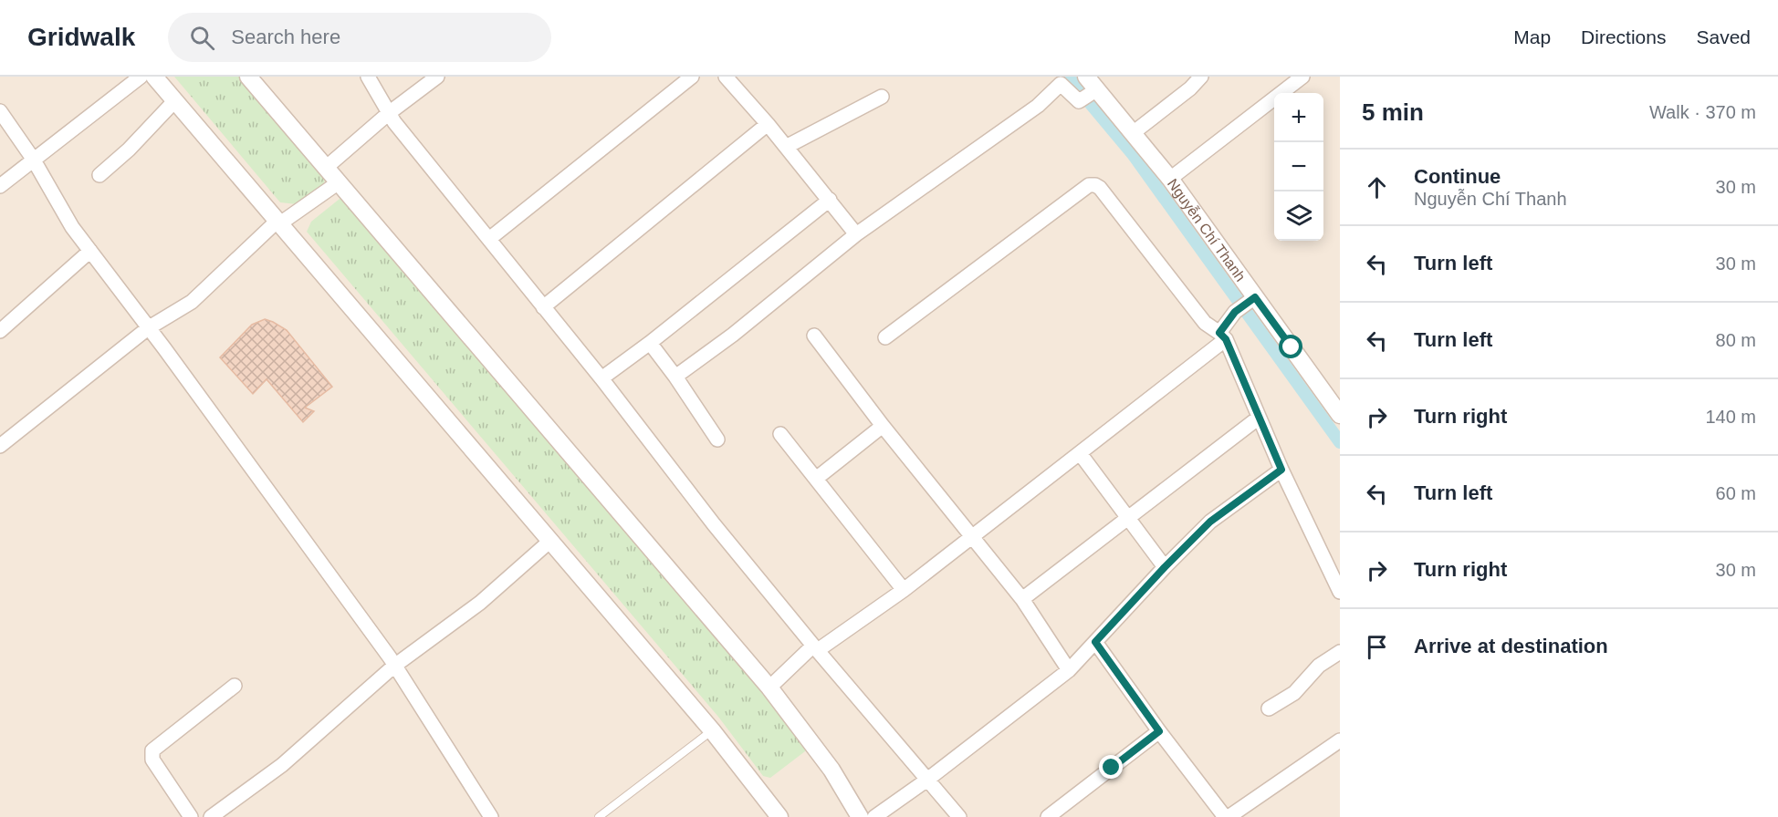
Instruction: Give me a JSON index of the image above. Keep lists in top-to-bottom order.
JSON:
{
  "streets": {
    "street": ["Nguyễn Chí Thanh"]
  },
  "page": {
    "header": "Gridwalk",
    "search": "Search here",
    "nav": ["Map", "Directions", "Saved"],
    "heading": ["5 min", "Walk · 370 m"],
    "map_buttons": ["+", "−"],
    "list": [
      ["Continue", "Nguyễn Chí Thanh", "30 m"],
      ["Turn left", "30 m"],
      ["Turn left", "80 m"],
      ["Turn right", "140 m"],
      ["Turn left", "60 m"],
      ["Turn right", "30 m"],
      "Arrive at destination"
    ]
  }
}
